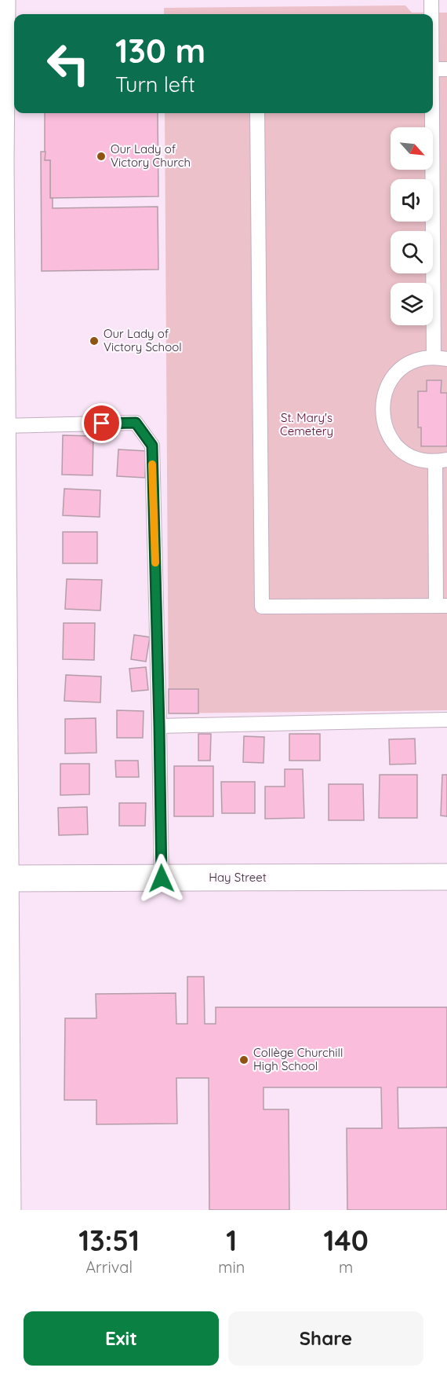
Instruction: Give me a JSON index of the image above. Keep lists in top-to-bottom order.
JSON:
{
  "streets": {
    "street": ["Hay Street"]
  },
  "parks": ["St. Mary's Cemetery"],
  "places": ["Our Lady of Victory Church", "Our Lady of Victory School", "Collège Churchill High School"],
  "north": "bottom right",
  "page": {
    "turn": ["130 m", "Turn left"],
    "eta": [
      "13:51",
      "Arrival",
      "1",
      "min",
      "140",
      "m"
    ],
    "buttons": ["Exit", "Share"]
  }
}
